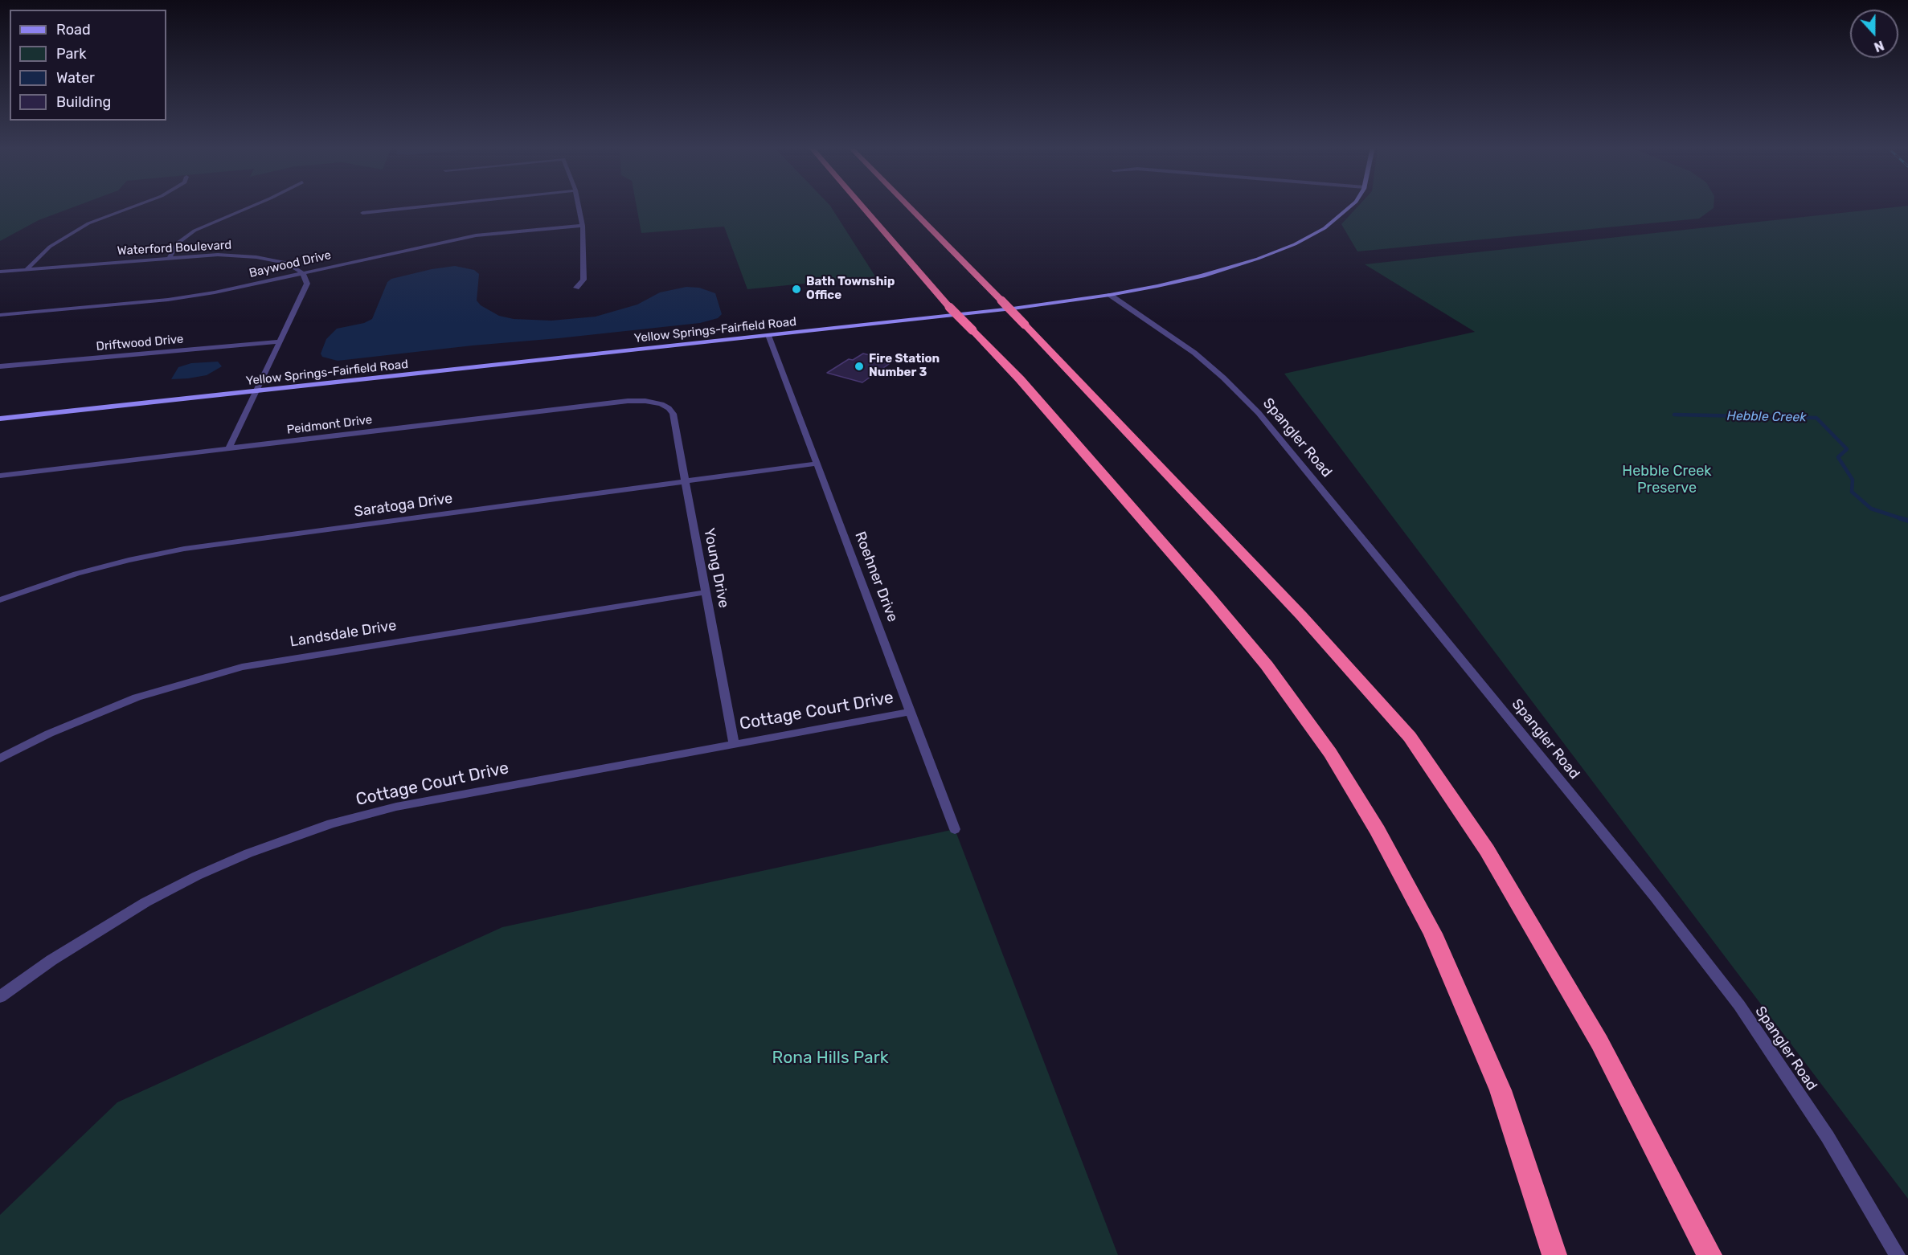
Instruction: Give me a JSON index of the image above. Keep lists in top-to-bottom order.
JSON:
{
  "streets": {
    "main road": ["Yellow Springs-Fairfield Road"],
    "street": [
      "Waterford Boulevard",
      "Baywood Drive",
      "Driftwood Drive",
      "Peidmont Drive",
      "Spangler Road",
      "Saratoga Drive",
      "Young Drive",
      "Roehner Drive",
      "Landsdale Drive",
      "Cottage Court Drive"
    ]
  },
  "crossings": [
    ["Waterford Boulevard", "Baywood Drive"],
    ["Yellow Springs-Fairfield Road", "Spangler Road"],
    ["Yellow Springs-Fairfield Road", "Roehner Drive"],
    ["Peidmont Drive", "Young Drive"],
    ["Saratoga Drive", "Young Drive"],
    ["Saratoga Drive", "Roehner Drive"],
    ["Young Drive", "Landsdale Drive"],
    ["Young Drive", "Cottage Court Drive"],
    ["Roehner Drive", "Cottage Court Drive"]
  ],
  "water": ["Hebble Creek"],
  "parks": ["Hebble Creek Preserve", "Rona Hills Park"],
  "places": ["Bath Township Office", "Fire Station Number 3"],
  "legend": [
    "Road",
    "Park",
    "Water",
    "Building"
  ],
  "north": "bottom"
}
